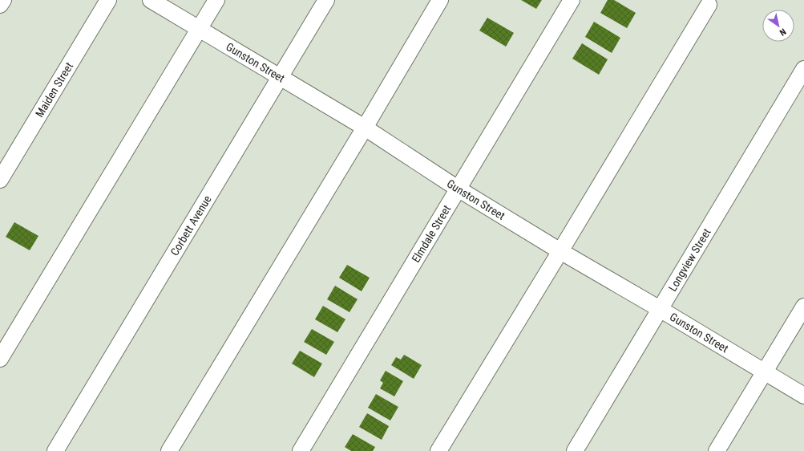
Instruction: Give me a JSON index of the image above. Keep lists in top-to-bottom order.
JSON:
{
  "streets": {
    "street": [
      "Gunston Street",
      "Maiden Street",
      "Corbett Avenue",
      "Elmdale Street",
      "Longview Street"
    ]
  },
  "crossings": [
    ["Gunston Street", "Corbett Avenue"],
    ["Gunston Street", "Elmdale Street"],
    ["Gunston Street", "Longview Street"]
  ],
  "north": "bottom right"
}
